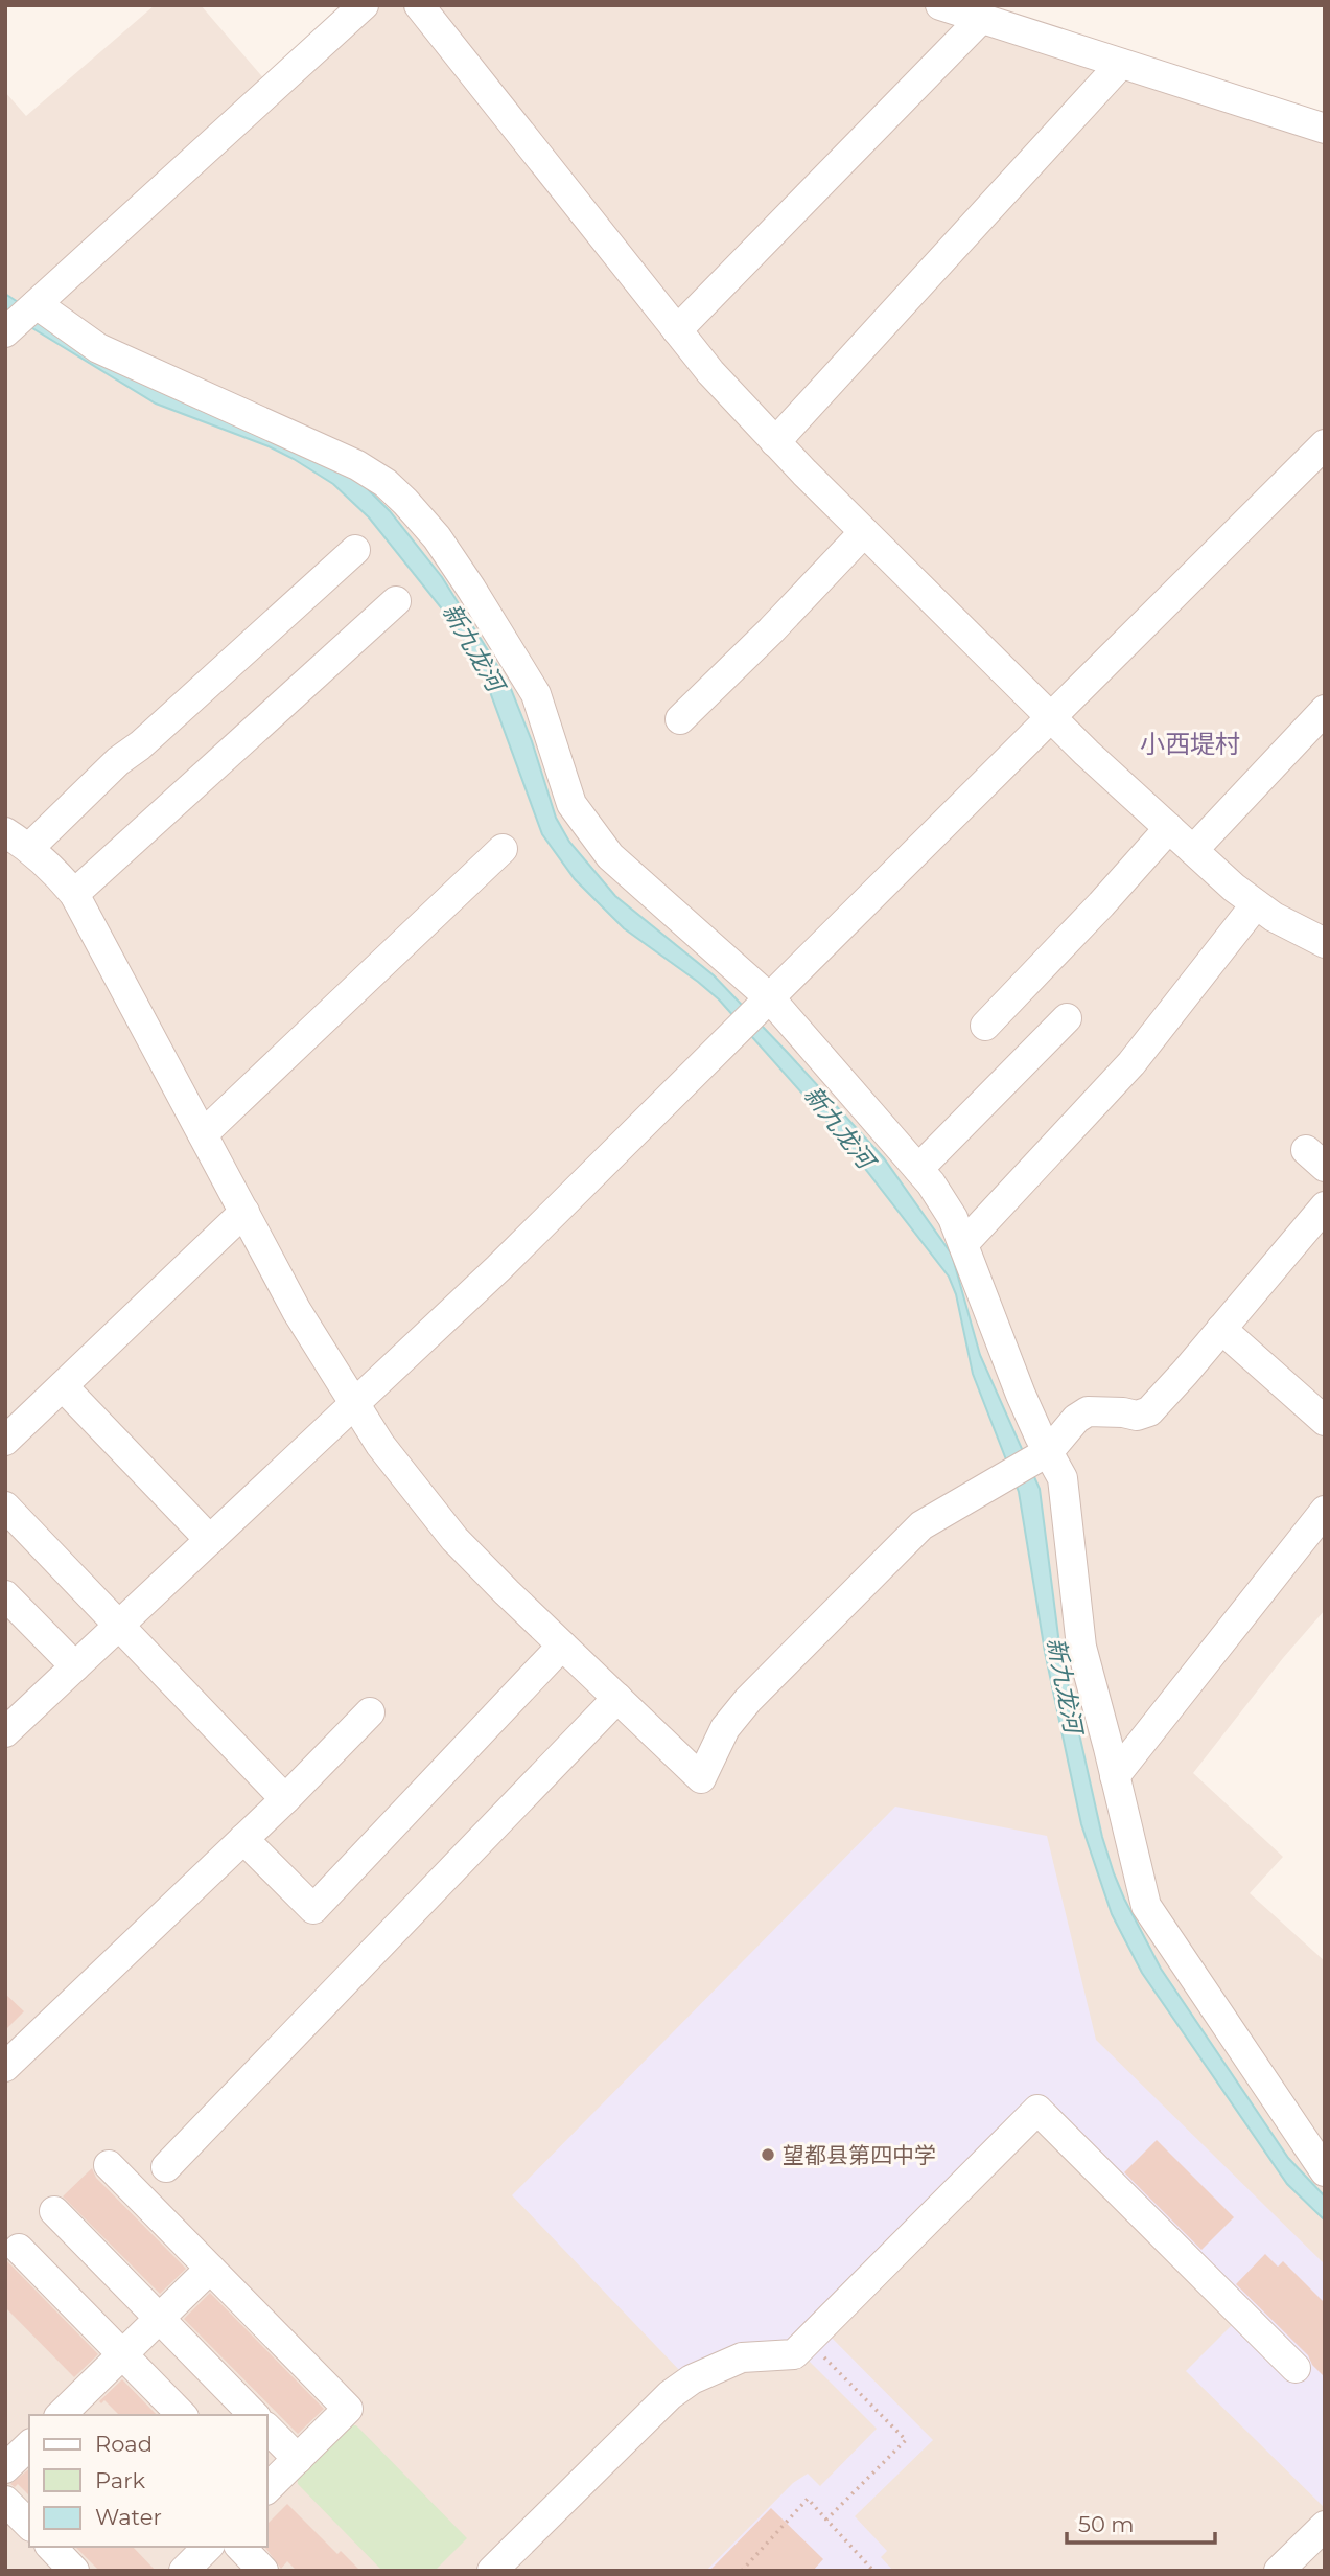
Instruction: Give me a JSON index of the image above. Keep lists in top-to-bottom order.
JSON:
{
  "districts": ["小西堤村"],
  "water": ["新九龙河"],
  "places": ["望都县第四中学"],
  "legend": ["Road", "Park", "Water"],
  "scale_bar": "50 m"
}
